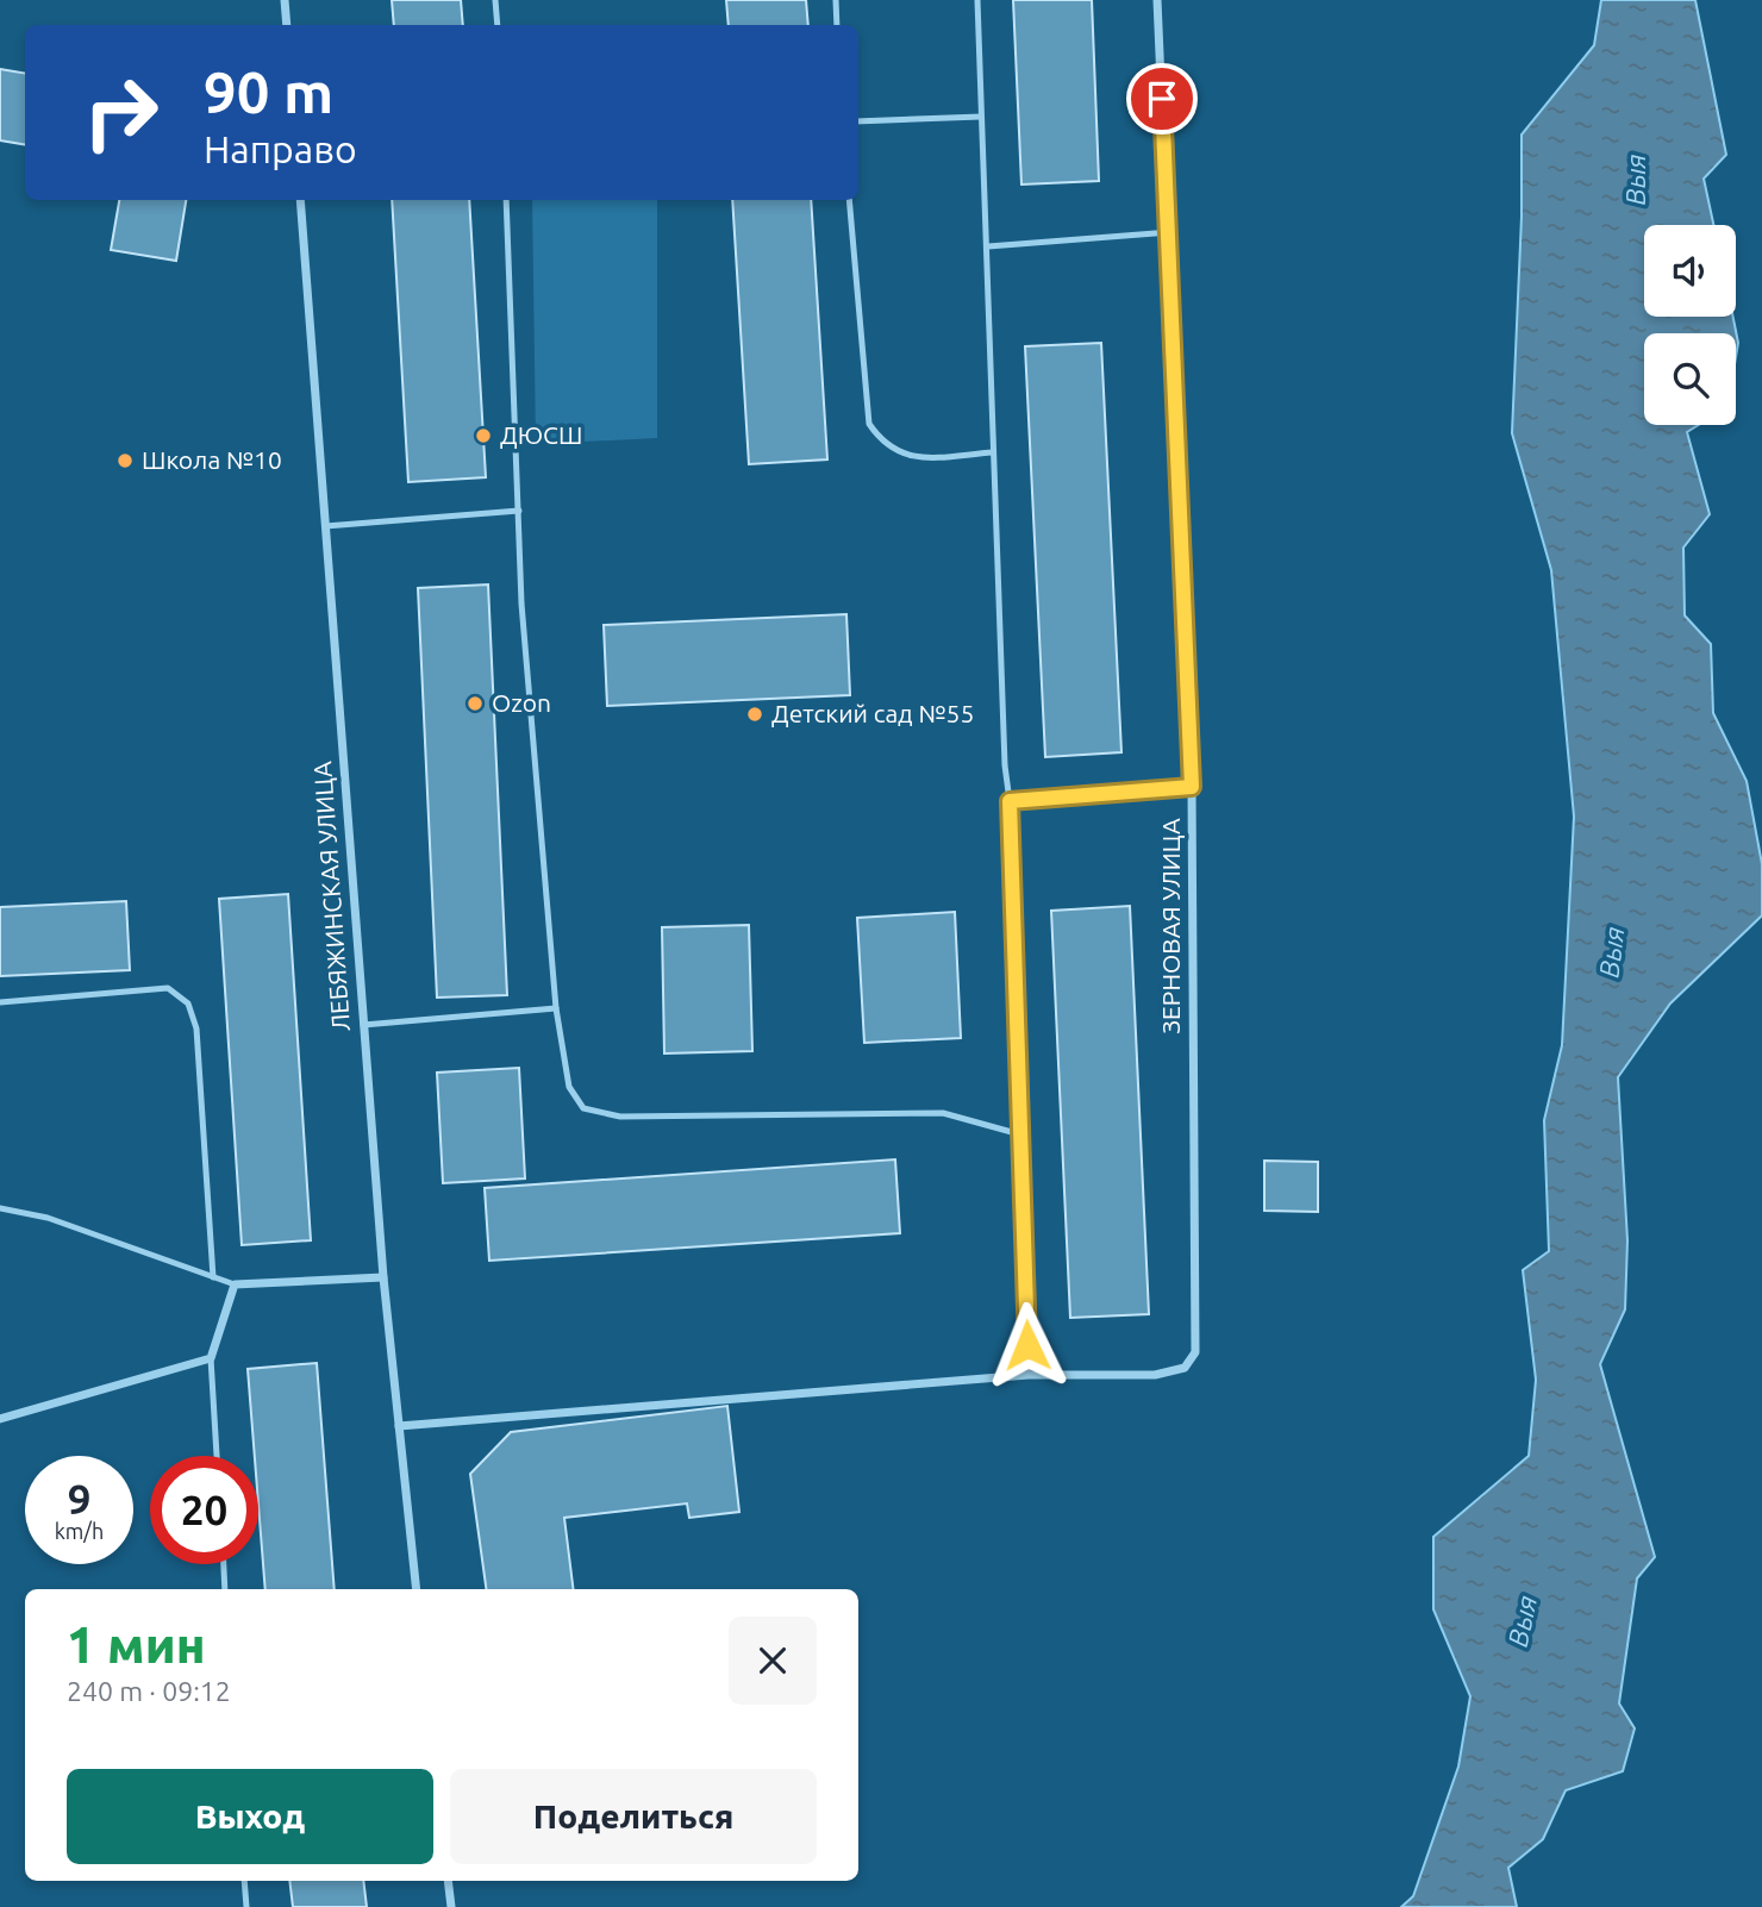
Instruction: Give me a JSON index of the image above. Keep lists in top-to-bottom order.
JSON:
{
  "streets": {
    "street": ["ЛЕБЯЖИНСКАЯ УЛИЦА", "ЗЕРНОВАЯ УЛИЦА"]
  },
  "water": ["Выя"],
  "places": [
    "ДЮСШ",
    "Школа №10",
    "Ozon",
    "Детский сад №55"
  ],
  "page": {
    "turn": ["90 m", "Направо"],
    "speed": "9 km/h",
    "limit": "20",
    "heading": ["1 мин", "240 m · 09:12"],
    "buttons": ["Выход", "Поделиться"]
  }
}
